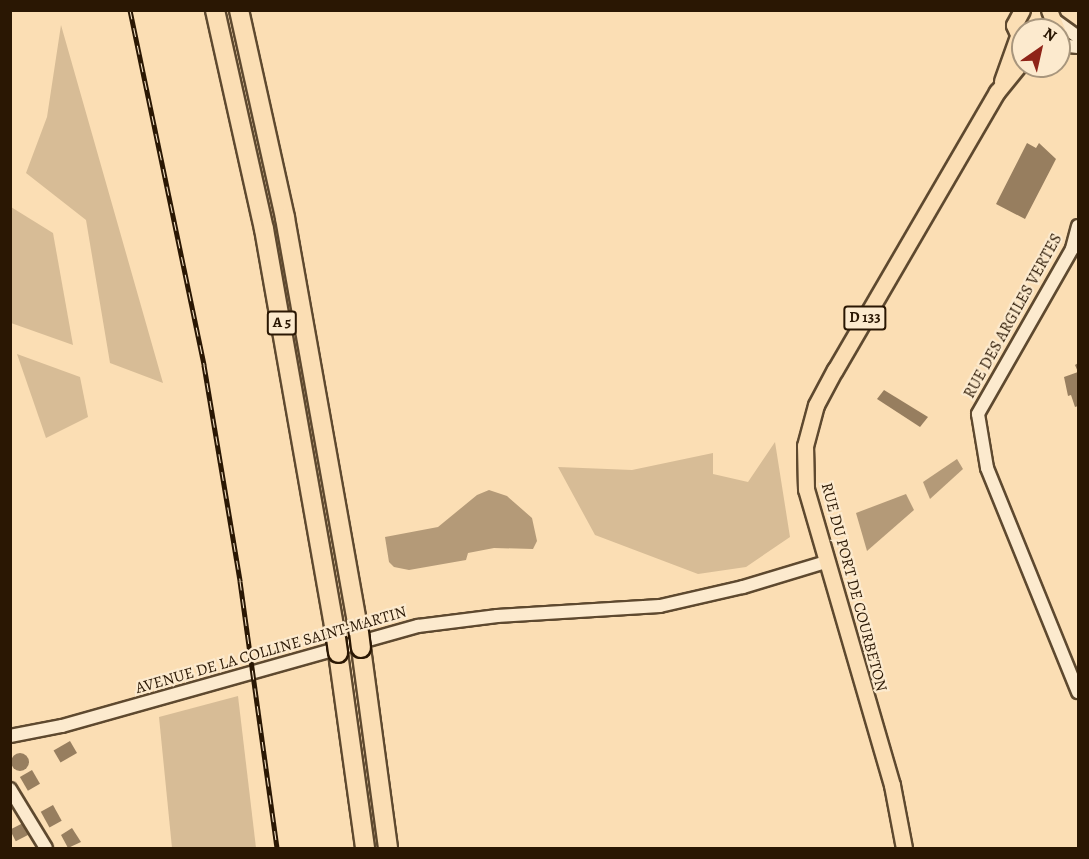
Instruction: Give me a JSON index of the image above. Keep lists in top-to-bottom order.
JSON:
{
  "streets": {
    "highway": ["A 5"],
    "main road": ["D 133", "RUE DU PORT DE COURBETON"],
    "street": ["RUE DES ARGILES VERTES", "AVENUE DE LA COLLINE SAINT-MARTIN"]
  },
  "crossings": [
    ["RUE DU PORT DE COURBETON", "AVENUE DE LA COLLINE SAINT-MARTIN"]
  ],
  "north": "top right"
}
